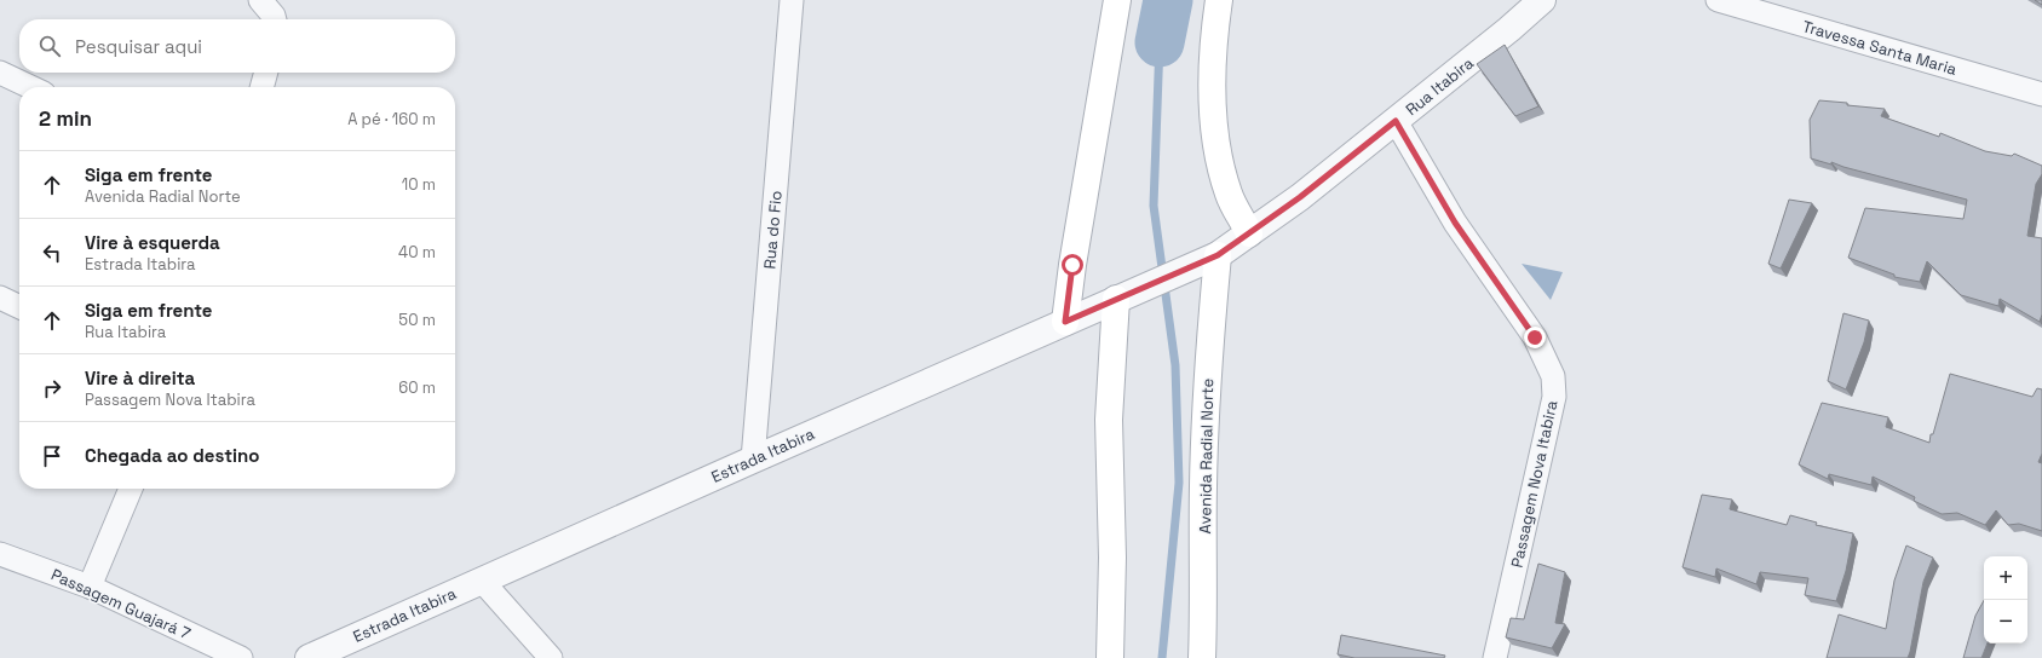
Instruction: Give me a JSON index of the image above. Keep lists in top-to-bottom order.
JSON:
{
  "streets": {
    "main road": ["Avenida Radial Norte"],
    "street": [
      "Travessa Santa Maria",
      "Rua Itabira",
      "Rua do Fio",
      "Estrada Itabira",
      "Passagem Nova Itabira",
      "Passagem Guajará 7"
    ]
  },
  "crossings": [
    ["Rua Itabira", "Estrada Itabira"],
    ["Rua Itabira", "Avenida Radial Norte"],
    ["Rua Itabira", "Passagem Nova Itabira"],
    ["Rua do Fio", "Estrada Itabira"],
    ["Estrada Itabira", "Avenida Radial Norte"]
  ],
  "page": {
    "search": "Pesquisar aqui",
    "heading": ["2 min", "A pé · 160 m"],
    "list": [
      ["Siga em frente", "Avenida Radial Norte", "10 m"],
      ["Vire à esquerda", "Estrada Itabira", "40 m"],
      ["Siga em frente", "Rua Itabira", "50 m"],
      ["Vire à direita", "Passagem Nova Itabira", "60 m"],
      "Chegada ao destino"
    ],
    "map_buttons": ["+", "−"]
  }
}
